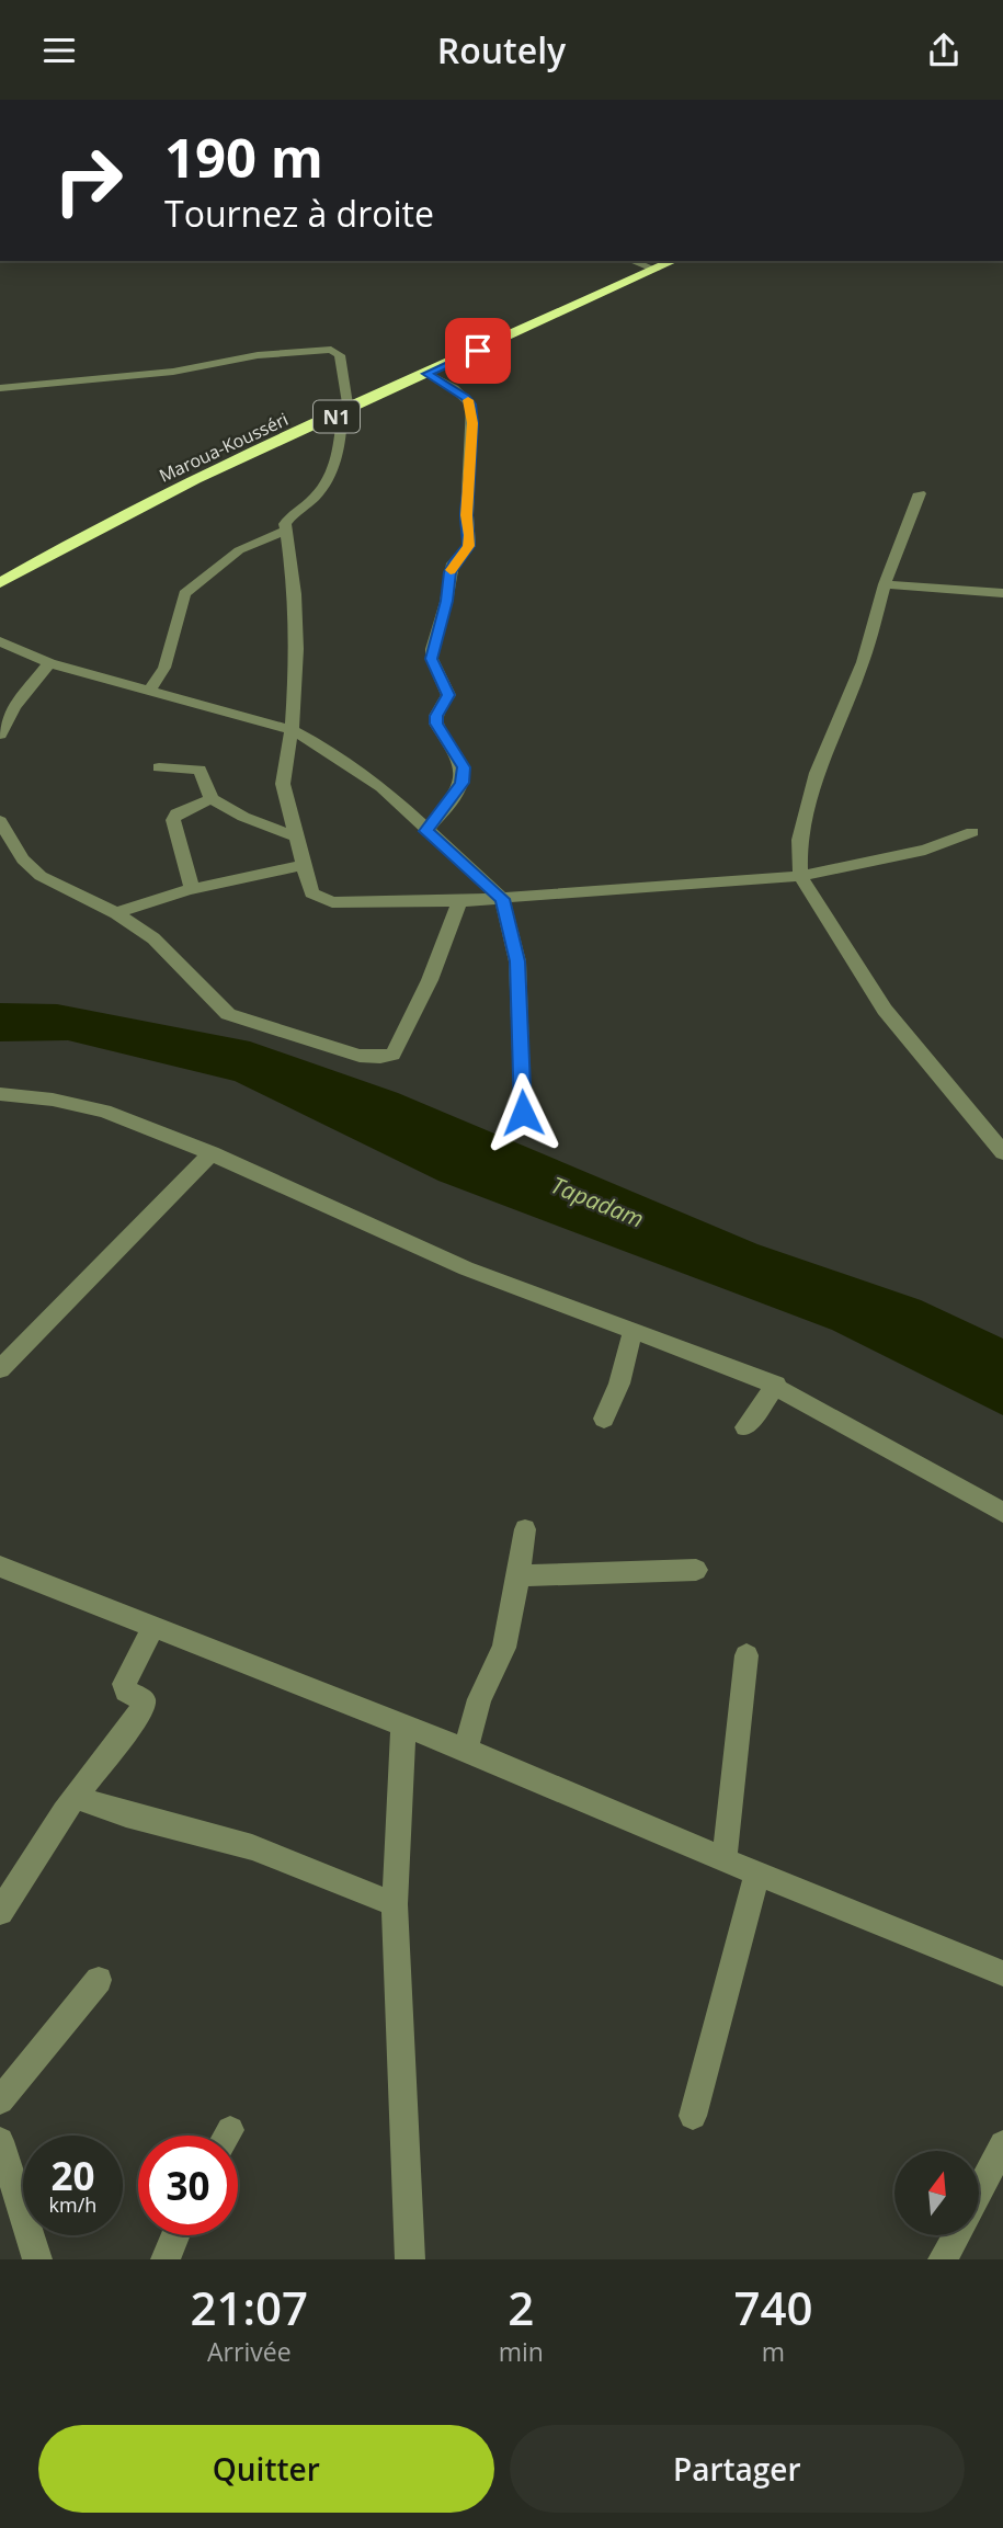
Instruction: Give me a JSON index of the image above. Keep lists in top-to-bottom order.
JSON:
{
  "streets": {
    "highway": ["N1", "Maroua-Kousséri"]
  },
  "water": ["Tapadam"],
  "north": "top",
  "page": {
    "header": "Routely",
    "turn": ["190 m", "Tournez à droite"],
    "speed": "20 km/h",
    "limit": "30",
    "eta": [
      "21:07",
      "Arrivée",
      "2",
      "min",
      "740",
      "m"
    ],
    "buttons": ["Quitter", "Partager"]
  }
}
